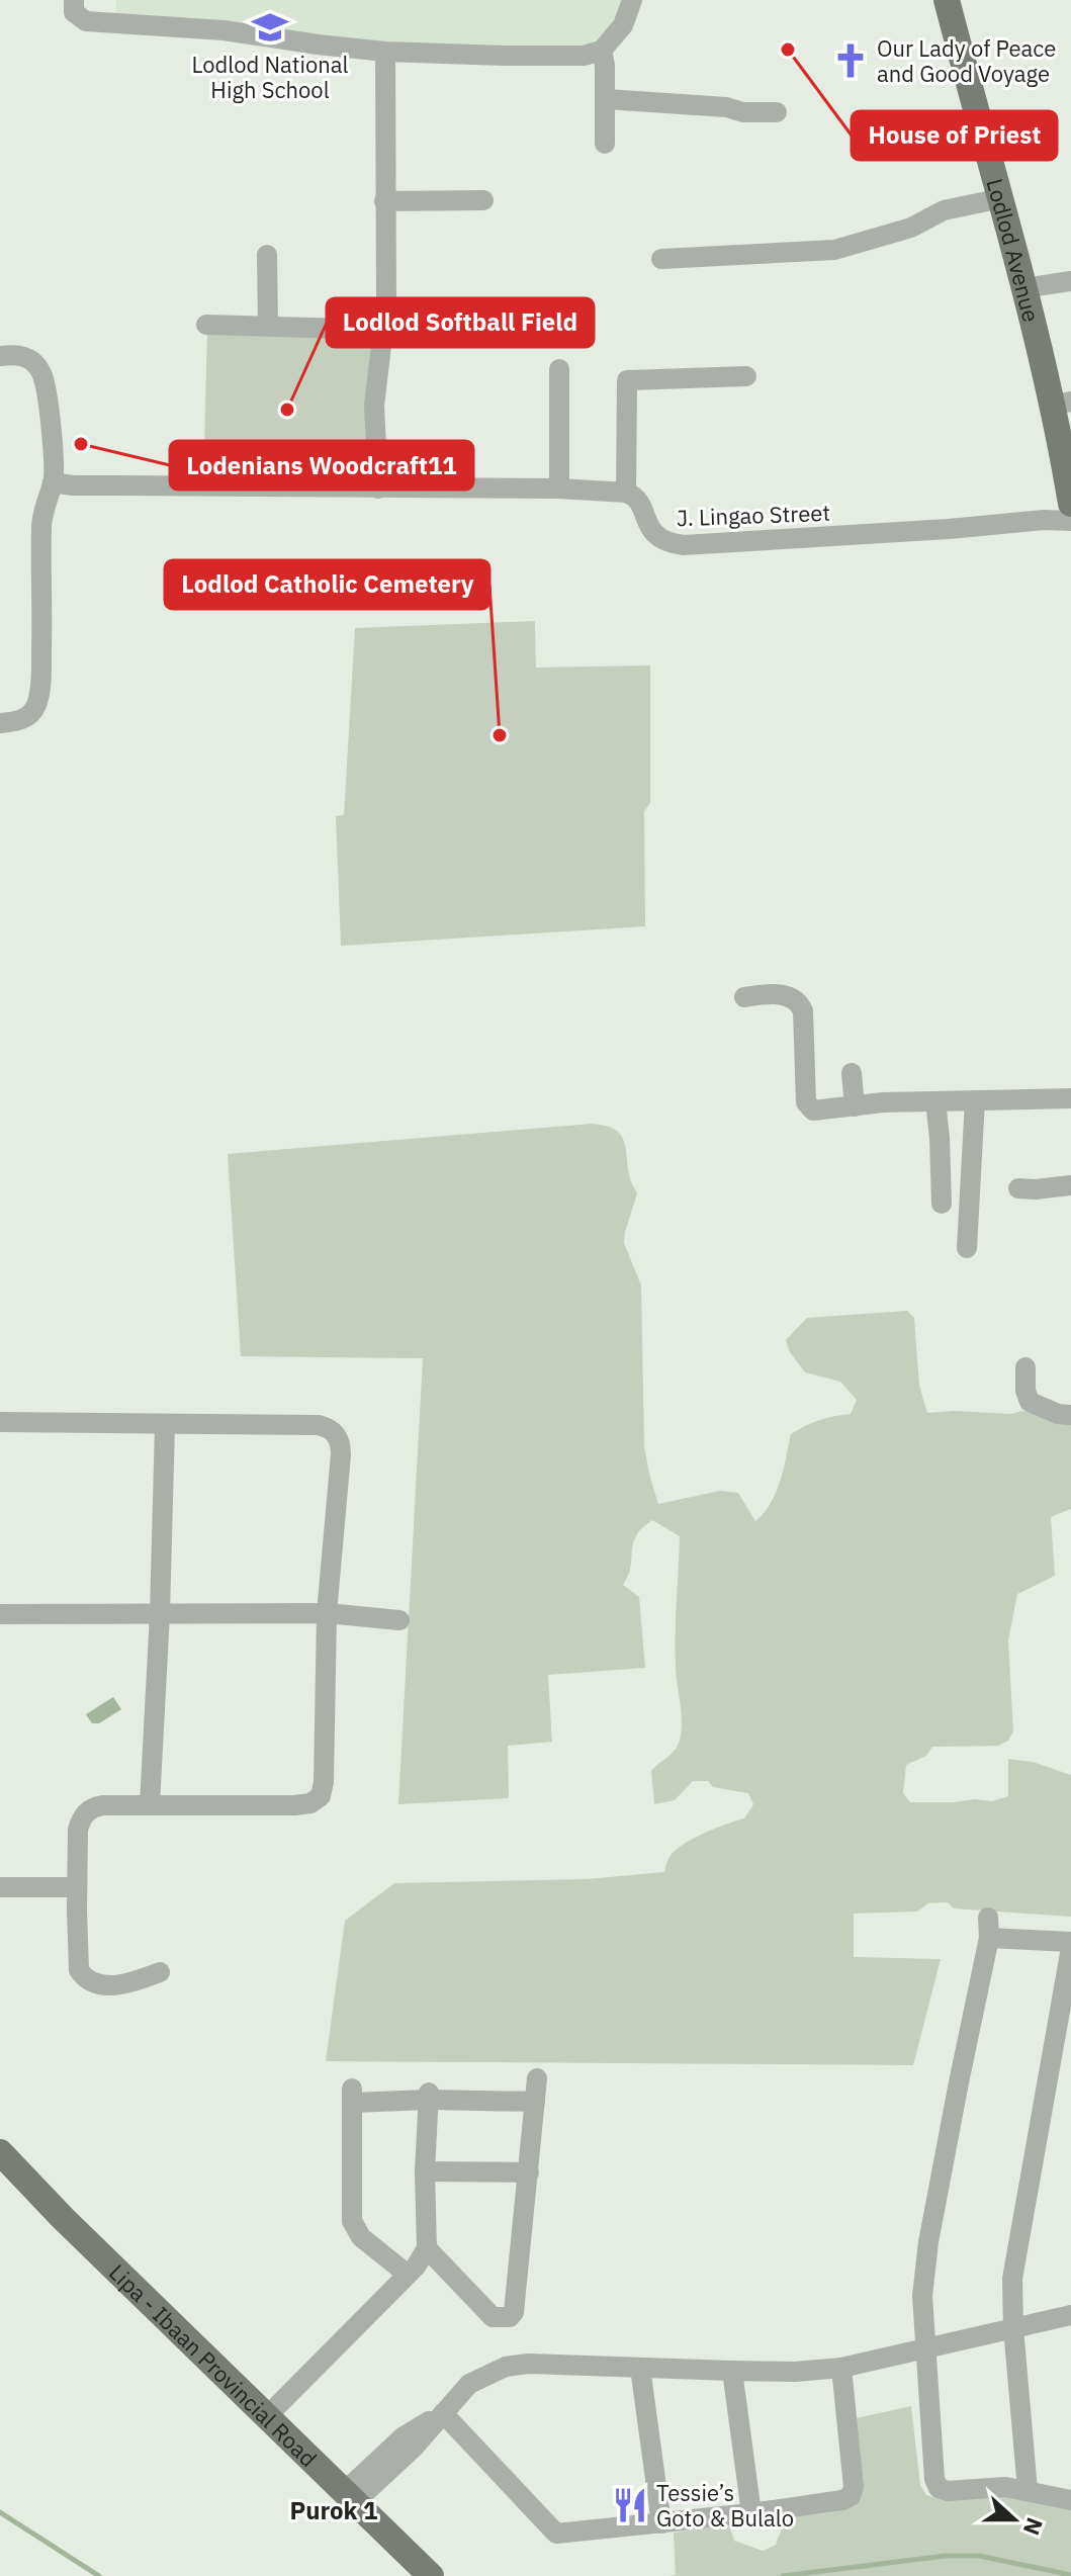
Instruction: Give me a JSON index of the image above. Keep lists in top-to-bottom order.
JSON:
{
  "streets": {
    "main road": ["Lodlod Avenue", "Lipa - Ibaan Provincial Road"],
    "street": ["J. Lingao Street"]
  },
  "districts": ["Purok 1"],
  "places": {
    "school or university": ["Lodlod National High School"],
    "other": [
      "House of Priest",
      "Lodlod Softball Field",
      "Lodenians Woodcraft11",
      "Lodlod Catholic Cemetery"
    ],
    "church": ["Our Lady of Peace and Good Voyage"],
    "restaurant": ["Tessie’s Goto & Bulalo"]
  },
  "north": "right"
}
